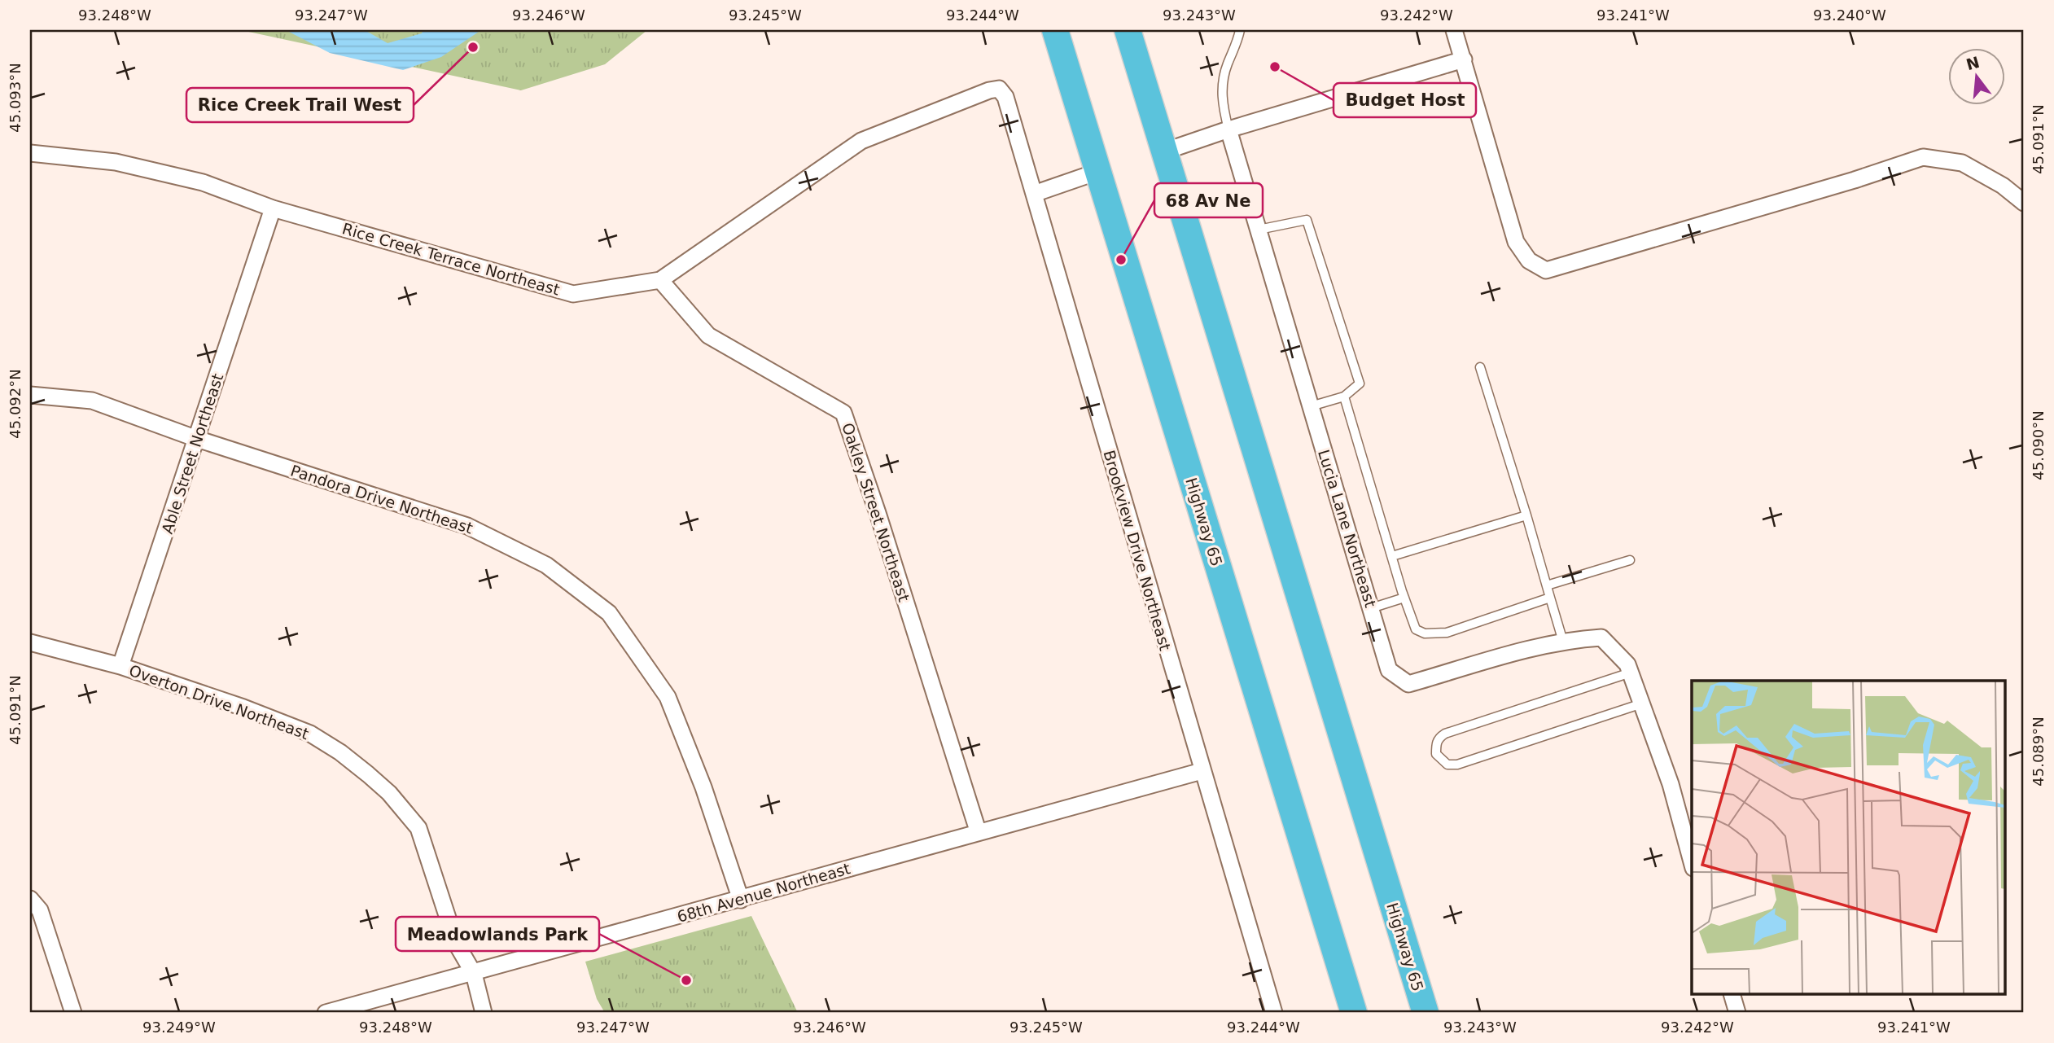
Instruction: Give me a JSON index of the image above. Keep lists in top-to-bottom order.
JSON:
{
  "streets": {
    "highway": ["Highway 65"],
    "street": [
      "Rice Creek Terrace Northeast",
      "Able Street Northeast",
      "Pandora Drive Northeast",
      "Oakley Street Northeast",
      "Lucia Lane Northeast",
      "Brookview Drive Northeast",
      "Overton Drive Northeast",
      "68th Avenue Northeast"
    ]
  },
  "crossings": [
    ["Rice Creek Terrace Northeast", "Able Street Northeast"],
    ["Rice Creek Terrace Northeast", "Oakley Street Northeast"],
    ["Rice Creek Terrace Northeast", "Brookview Drive Northeast"],
    ["Able Street Northeast", "Pandora Drive Northeast"],
    ["Able Street Northeast", "Overton Drive Northeast"],
    ["Pandora Drive Northeast", "68th Avenue Northeast"],
    ["Oakley Street Northeast", "68th Avenue Northeast"],
    ["Brookview Drive Northeast", "68th Avenue Northeast"],
    ["Overton Drive Northeast", "68th Avenue Northeast"]
  ],
  "places": [
    "Rice Creek Trail West",
    "Budget Host",
    "68 Av Ne",
    "Meadowlands Park"
  ],
  "north": "top",
  "coordinates": [
    "93.248°W",
    "93.247°W",
    "93.246°W",
    "93.245°W",
    "93.244°W",
    "93.243°W",
    "93.242°W",
    "93.241°W",
    "93.240°W",
    "45.093°N",
    "45.091°N",
    "45.092°N",
    "45.090°N",
    "45.089°N",
    "93.249°W"
  ]
}
